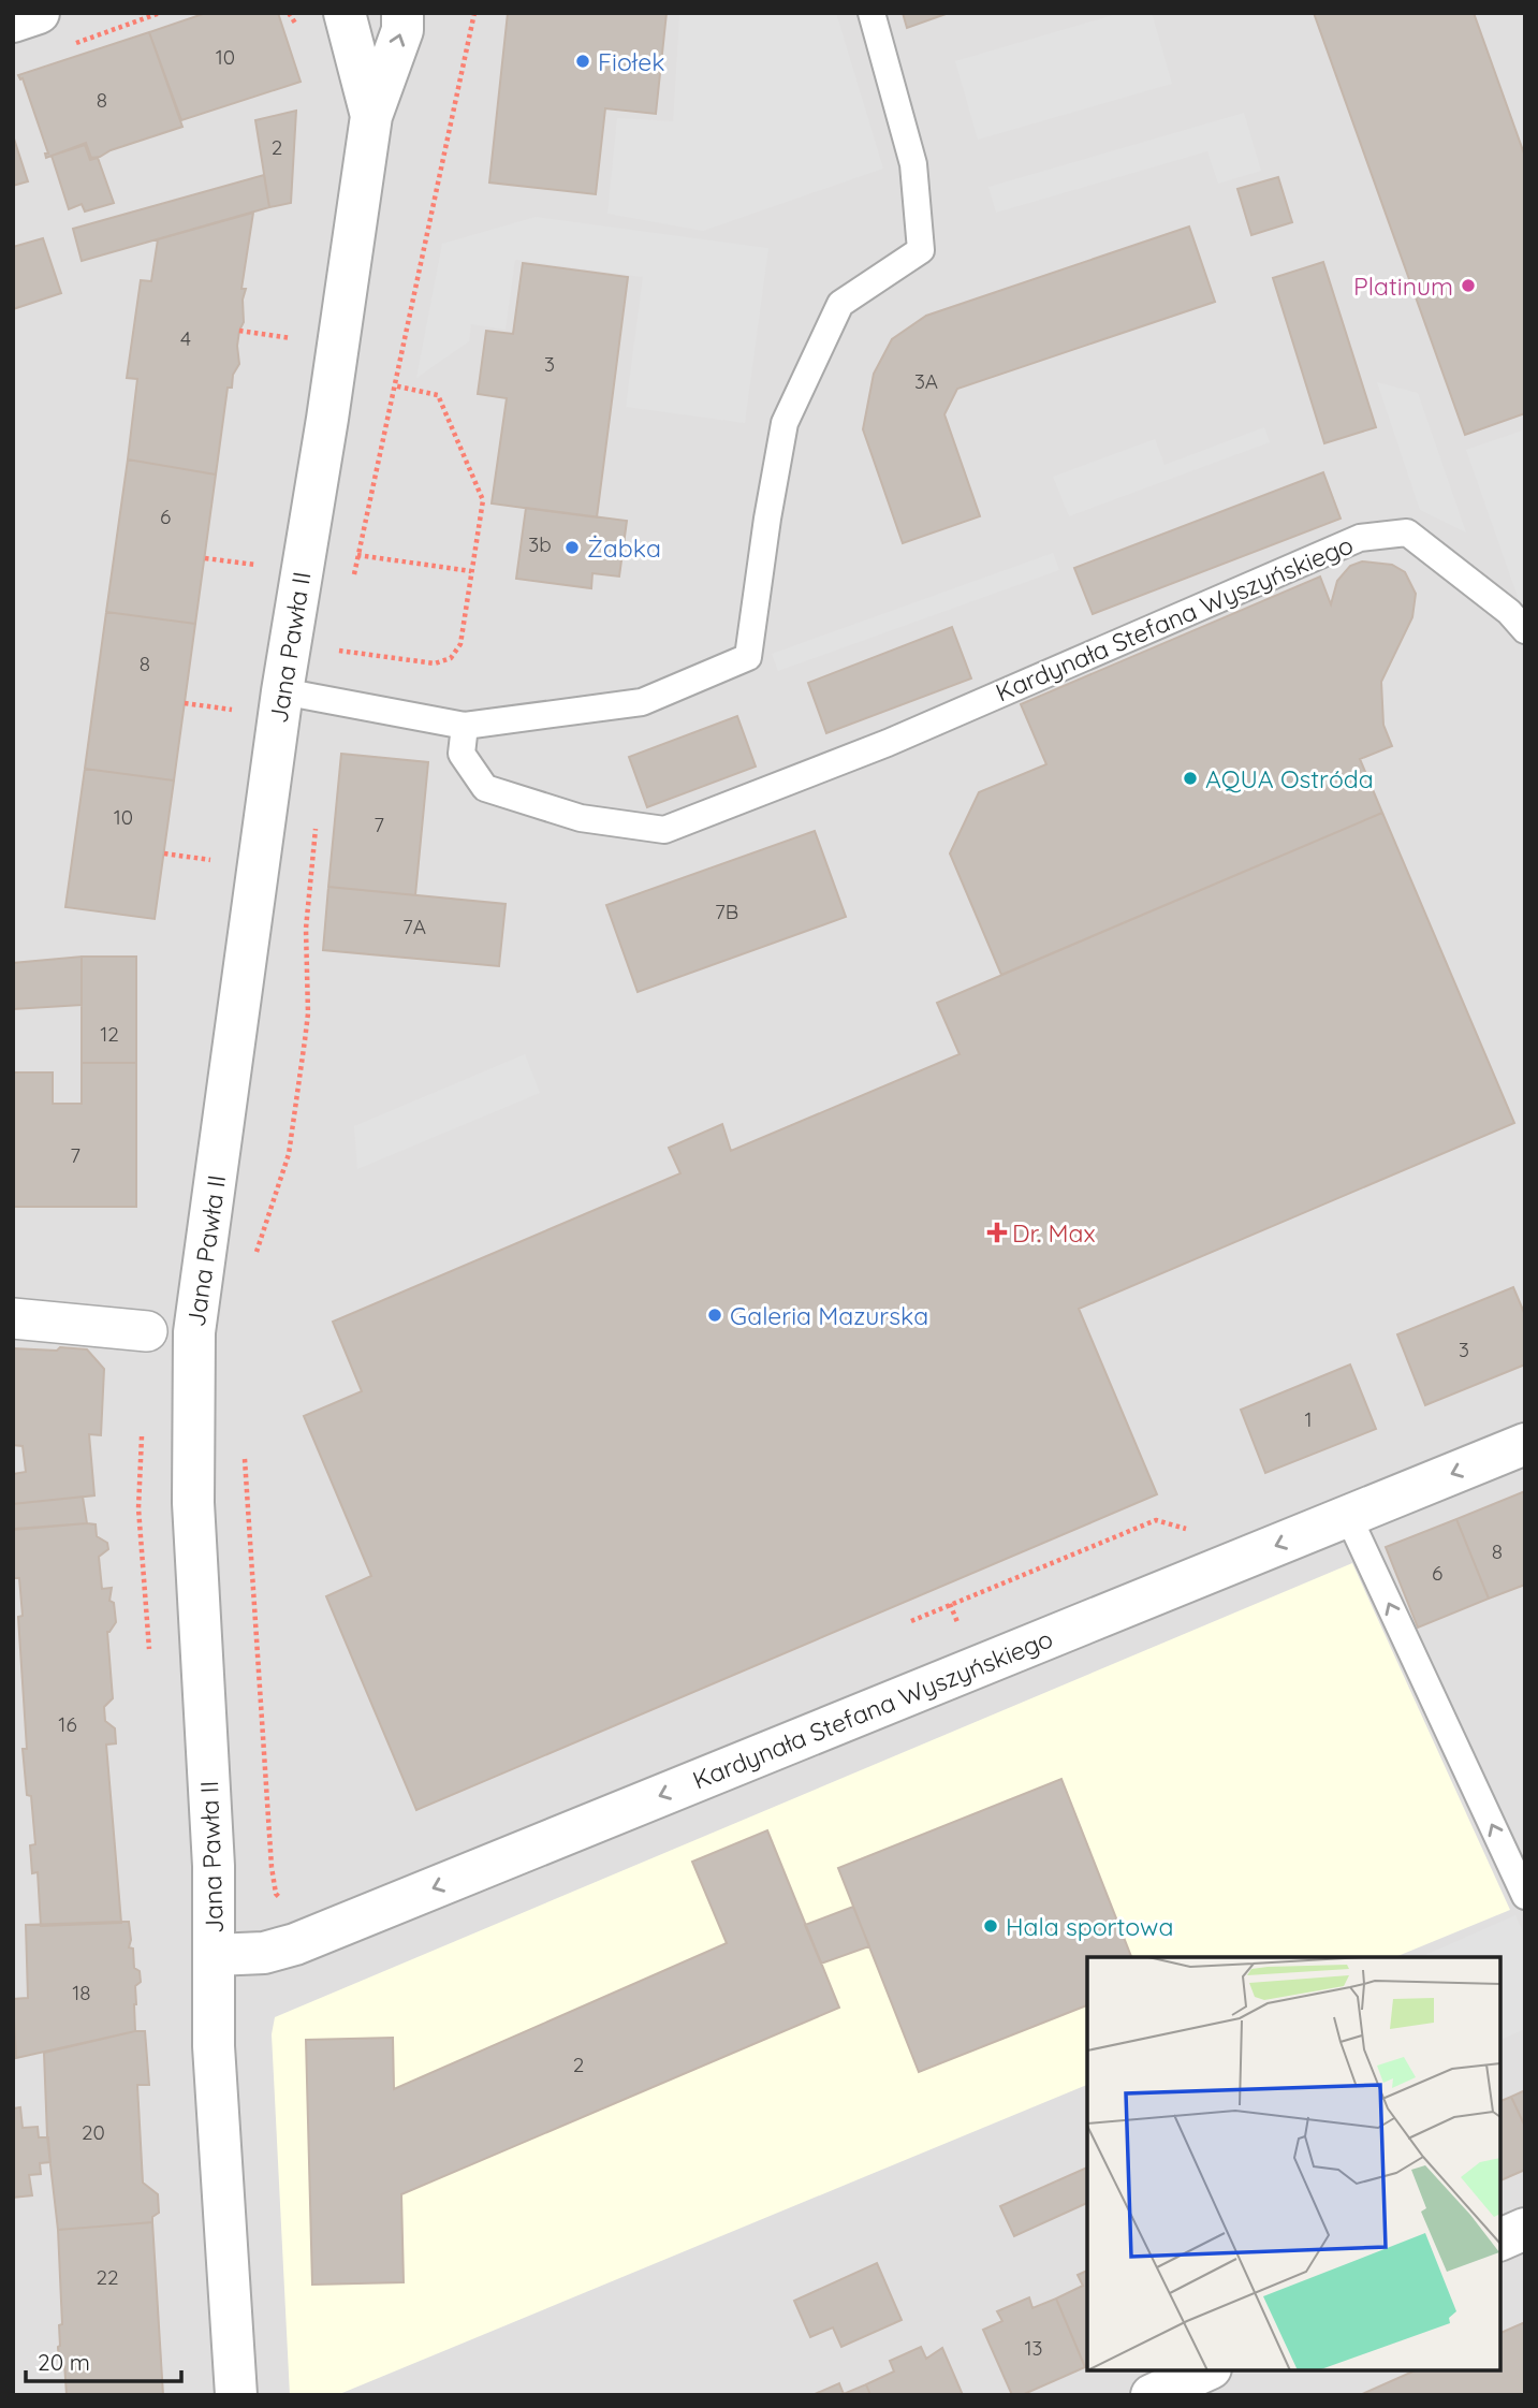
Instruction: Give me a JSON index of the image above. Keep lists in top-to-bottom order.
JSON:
{
  "streets": {
    "street": ["Kardynała Stefana Wyszyńskiego", "Jana Pawła II"]
  },
  "crossings": [
    ["Kardynała Stefana Wyszyńskiego", "Jana Pawła II"]
  ],
  "one_way": ["Kardynała Stefana Wyszyńskiego"],
  "places": {
    "other": [
      "Fiołek",
      "Platinum",
      "Żabka",
      "AQUA Ostróda",
      "Galeria Mazurska",
      "Hala sportowa"
    ],
    "health": ["Dr. Max"]
  },
  "house_numbers": [
    "10",
    "8",
    "2",
    "4",
    "3",
    "3A",
    "6",
    "3b",
    "8",
    "10",
    "7",
    "7B",
    "7A",
    "12",
    "7",
    "3",
    "1",
    "8",
    "6",
    "16",
    "18",
    "2",
    "20",
    "22",
    "13"
  ],
  "scale_bar": "20 m"
}
